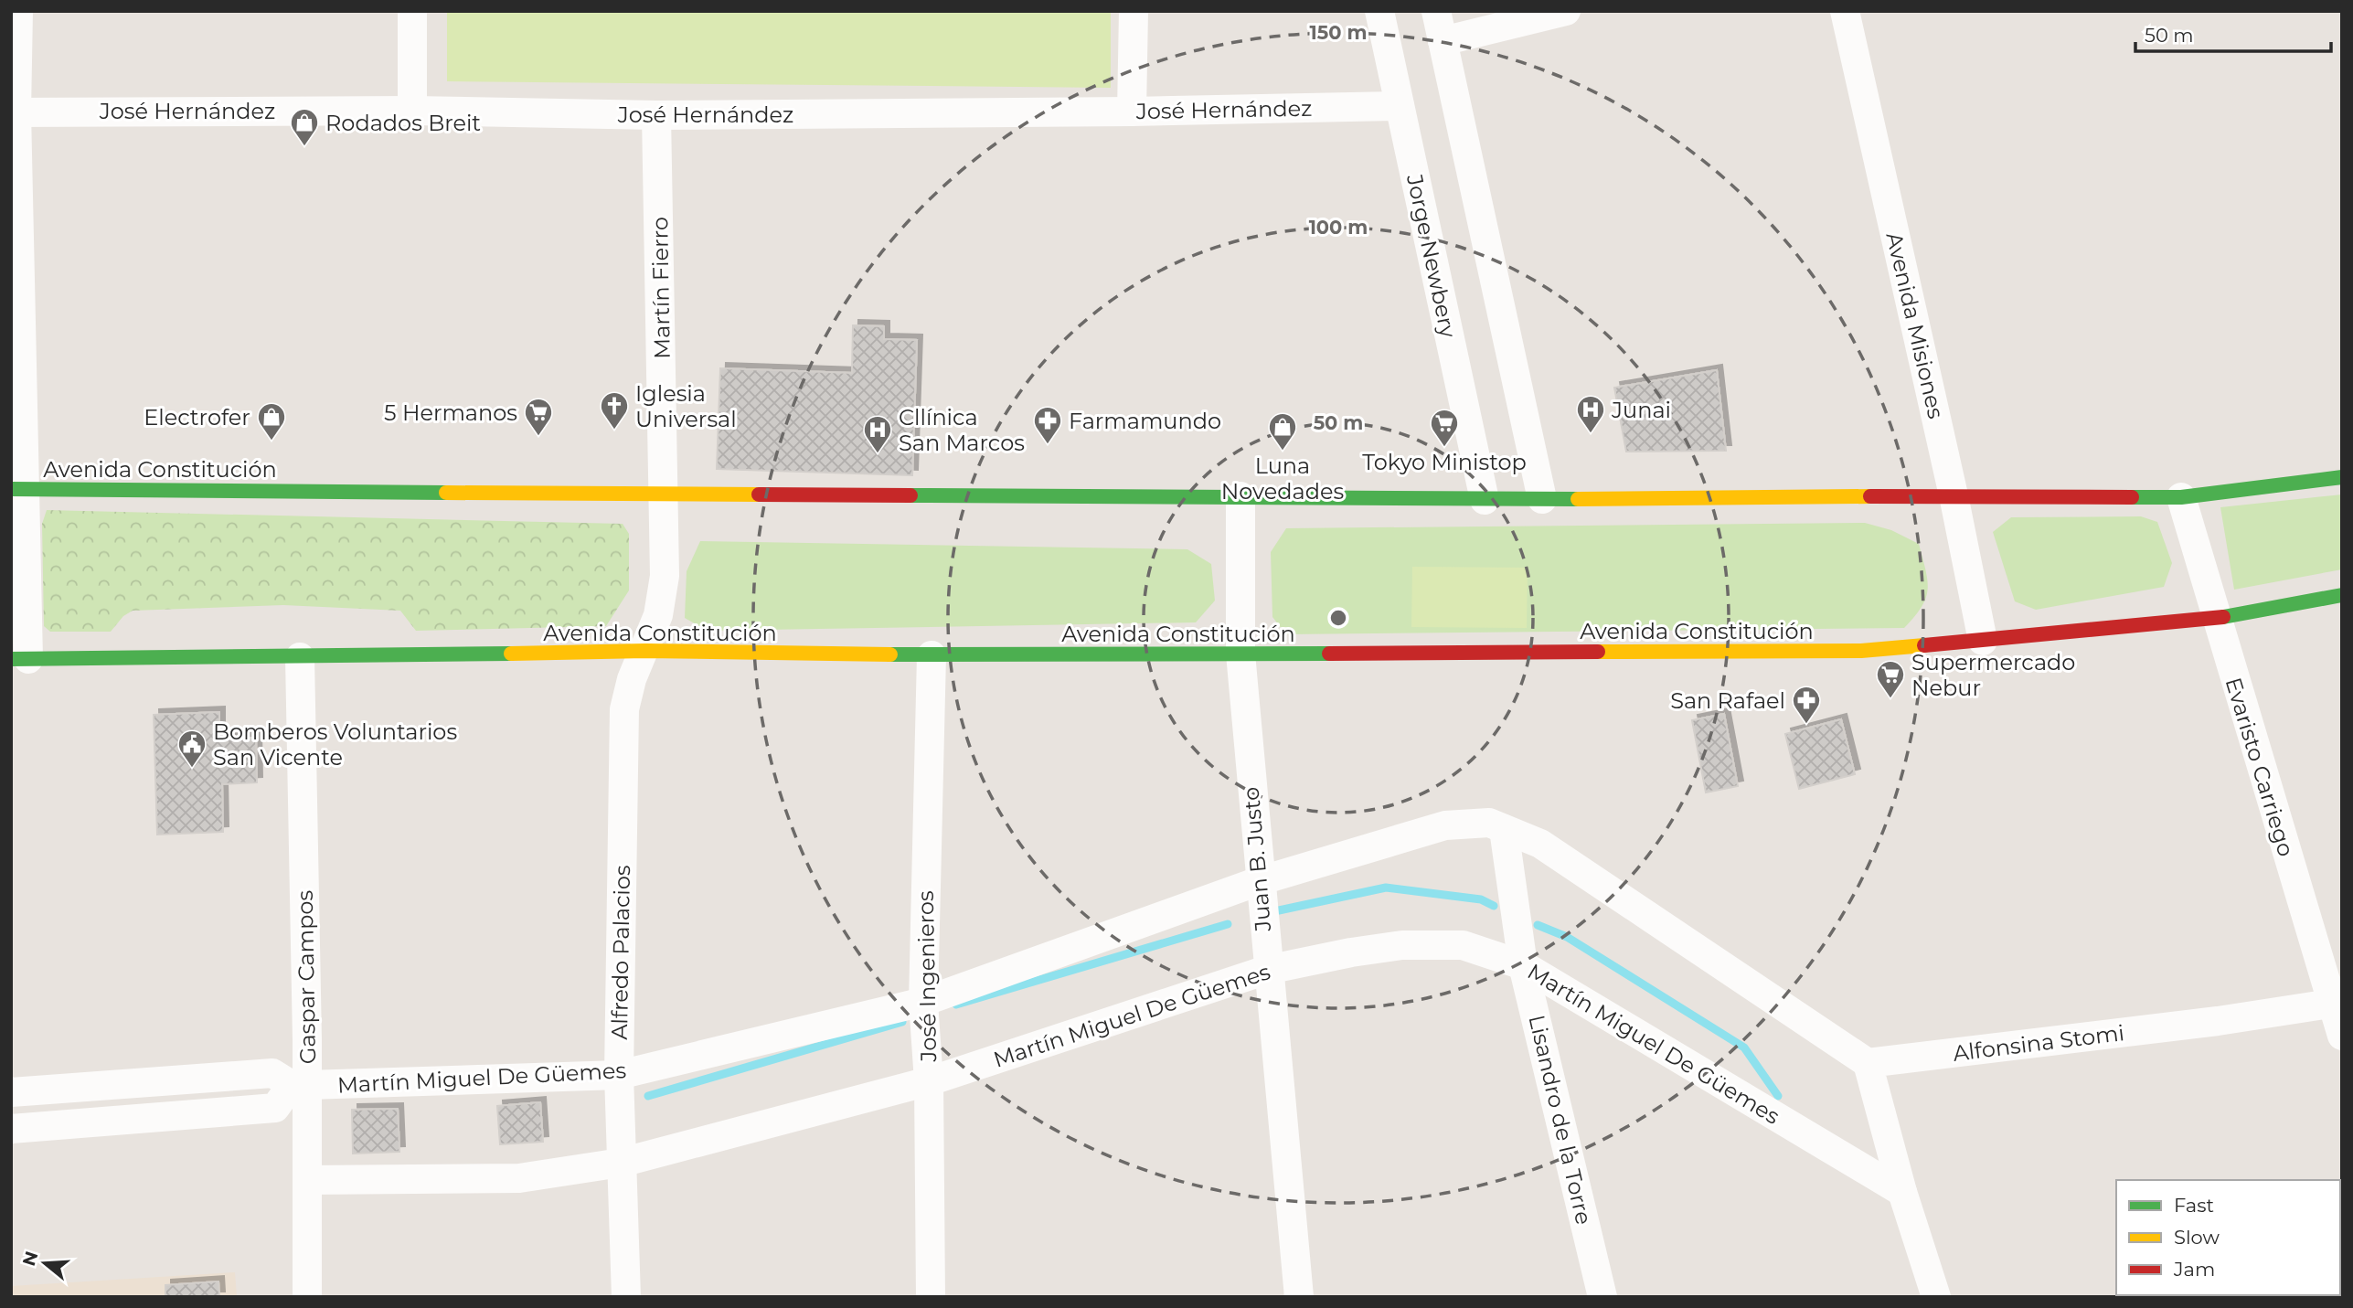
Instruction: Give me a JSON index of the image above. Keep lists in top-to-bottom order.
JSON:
{
  "streets": {
    "main road": ["Avenida Constitución"],
    "street": [
      "José Hernández",
      "Jorge Newbery",
      "Martín Fierro",
      "Avenida Misiones",
      "Evaristo Carriego",
      "Juan B. Justo",
      "Alfredo Palacios",
      "José Ingenieros",
      "Gaspar Campos",
      "Martín Miguel De Güemes",
      "Alfonsina Stomi",
      "Lisandro de la Torre"
    ]
  },
  "crossings": [
    ["José Hernández", "Jorge Newbery"],
    ["José Hernández", "Martín Fierro"],
    ["Jorge Newbery", "Avenida Constitución"],
    ["Martín Fierro", "Avenida Constitución"],
    ["Martín Fierro", "Alfredo Palacios"],
    ["Avenida Misiones", "Avenida Constitución"],
    ["Avenida Constitución", "Evaristo Carriego"],
    ["Avenida Constitución", "Juan B. Justo"],
    ["Avenida Constitución", "Alfredo Palacios"],
    ["Avenida Constitución", "José Ingenieros"],
    ["Avenida Constitución", "Gaspar Campos"],
    ["Evaristo Carriego", "Alfonsina Stomi"],
    ["Juan B. Justo", "Martín Miguel De Güemes"],
    ["Alfredo Palacios", "Martín Miguel De Güemes"],
    ["José Ingenieros", "Martín Miguel De Güemes"],
    ["Gaspar Campos", "Martín Miguel De Güemes"],
    ["Martín Miguel De Güemes", "Alfonsina Stomi"],
    ["Martín Miguel De Güemes", "Lisandro de la Torre"]
  ],
  "places": {
    "shop": ["Rodados Breit", "Electrofer", "Luna Novedades"],
    "church": ["Iglesia Universal"],
    "hospital": ["Junai", "Cllínica San Marcos"],
    "supermarket": ["5 Hermanos", "Tokyo Ministop", "Supermercado Nebur"],
    "pharmacy": ["Farmamundo", "San Rafael"],
    "public building": ["Bomberos Voluntarios San Vicente"]
  },
  "legend": ["Fast", "Slow", "Jam"],
  "scale_bar": "50 m",
  "north": "left",
  "rings": ["150 m", "100 m", "50 m"]
}
